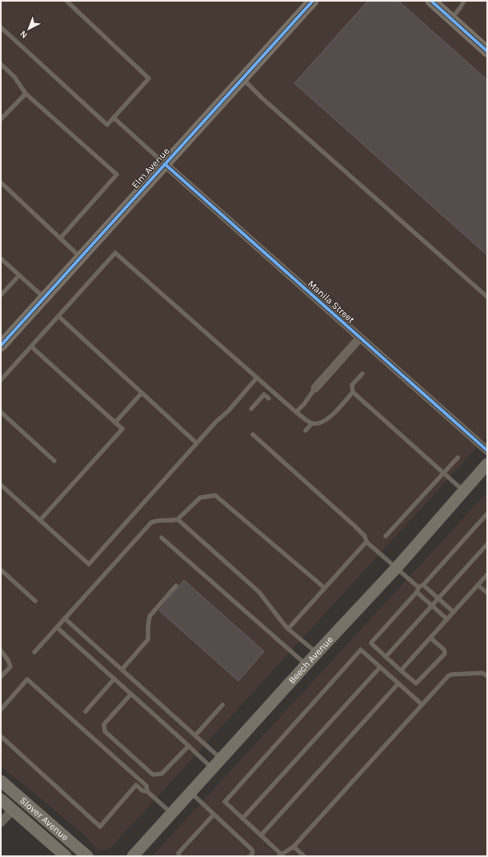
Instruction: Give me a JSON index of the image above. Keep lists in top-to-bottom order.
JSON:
{
  "streets": {
    "main road": ["Elm Avenue", "Beech Avenue", "Slover Avenue"],
    "street": ["Manila Street"]
  },
  "crossings": [
    ["Elm Avenue", "Manila Street"]
  ],
  "north": "bottom left"
}
